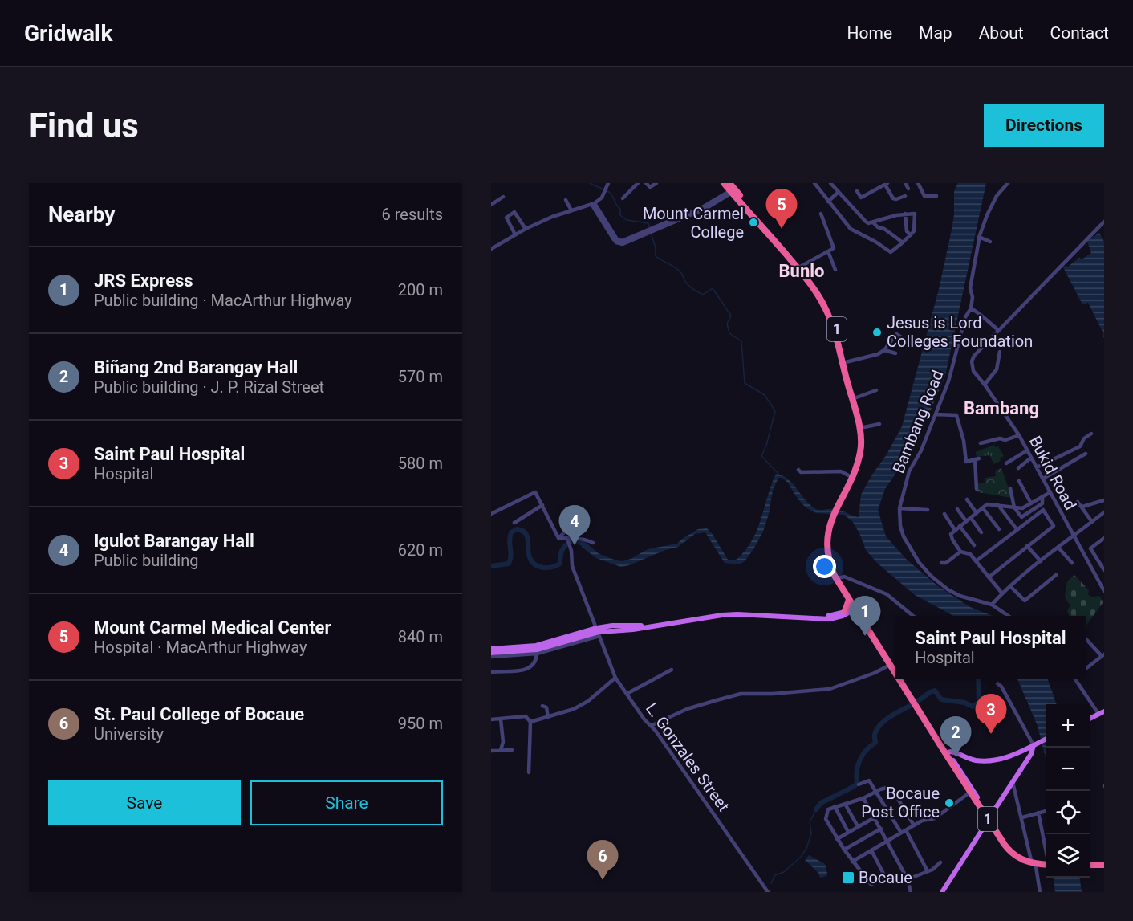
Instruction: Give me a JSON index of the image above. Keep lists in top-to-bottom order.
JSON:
{
  "streets": {
    "highway": ["1"],
    "street": ["Bambang Road", "Bukid Road", "L. Gonzales Street"]
  },
  "districts": ["Bunlo", "Bambang"],
  "places": {
    "other": ["Mount Carmel College", "Jesus is Lord Colleges Foundation", "Bocaue Post Office"],
    "transit": ["Bocaue"]
  },
  "page": {
    "header": "Gridwalk",
    "nav": [
      "Home",
      "Map",
      "About",
      "Contact"
    ],
    "buttons": [
      "Directions",
      ["Save", "Share"]
    ],
    "title": "Find us",
    "heading": ["Nearby", "6 results"],
    "pins": [
      "5",
      "4",
      "1",
      "3",
      "2",
      "6"
    ],
    "list": [
      {
        "mark": "1",
        "name": "JRS Express",
        "note": "Public building · MacArthur Highway",
        "value": "200 m"
      },
      {
        "mark": "2",
        "name": "Biñang 2nd Barangay Hall",
        "note": "Public building · J. P. Rizal Street",
        "value": "570 m"
      },
      {
        "mark": "3",
        "name": "Saint Paul Hospital",
        "note": "Hospital",
        "value": "580 m"
      },
      {
        "mark": "4",
        "name": "Igulot Barangay Hall",
        "note": "Public building",
        "value": "620 m"
      },
      {
        "mark": "5",
        "name": "Mount Carmel Medical Center",
        "note": "Hospital · MacArthur Highway",
        "value": "840 m"
      },
      {
        "mark": "6",
        "name": "St. Paul College of Bocaue",
        "note": "University",
        "value": "950 m"
      }
    ],
    "popup": ["Saint Paul Hospital", "Hospital"],
    "map_buttons": ["+", "−"]
  }
}
